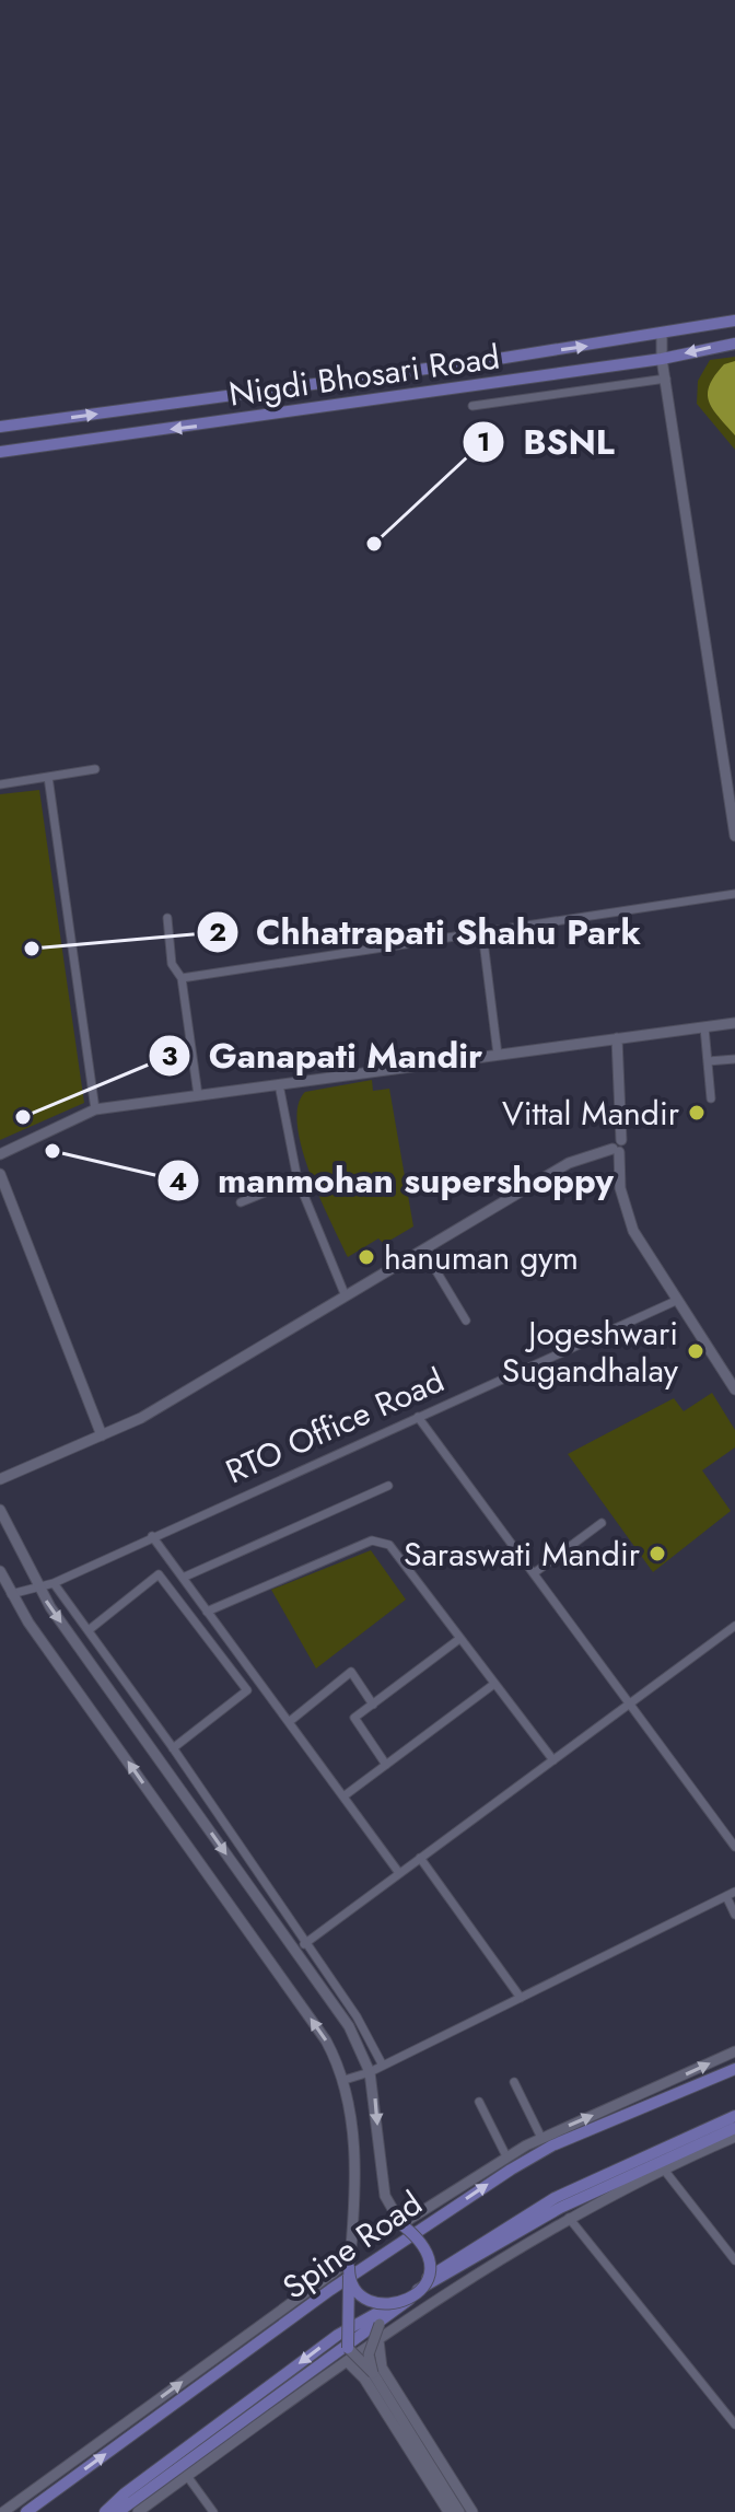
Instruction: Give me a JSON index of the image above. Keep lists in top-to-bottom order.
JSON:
{
  "streets": {
    "main road": ["Nigdi Bhosari Road", "Spine Road"],
    "street": ["RTO Office Road"]
  },
  "places": [
    "BSNL",
    "Chhatrapati Shahu Park",
    "Vittal Mandir",
    "Ganapati Mandir",
    "manmohan supershoppy",
    "hanuman gym",
    "Jogeshwari Sugandhalay",
    "Saraswati Mandir"
  ]
}
